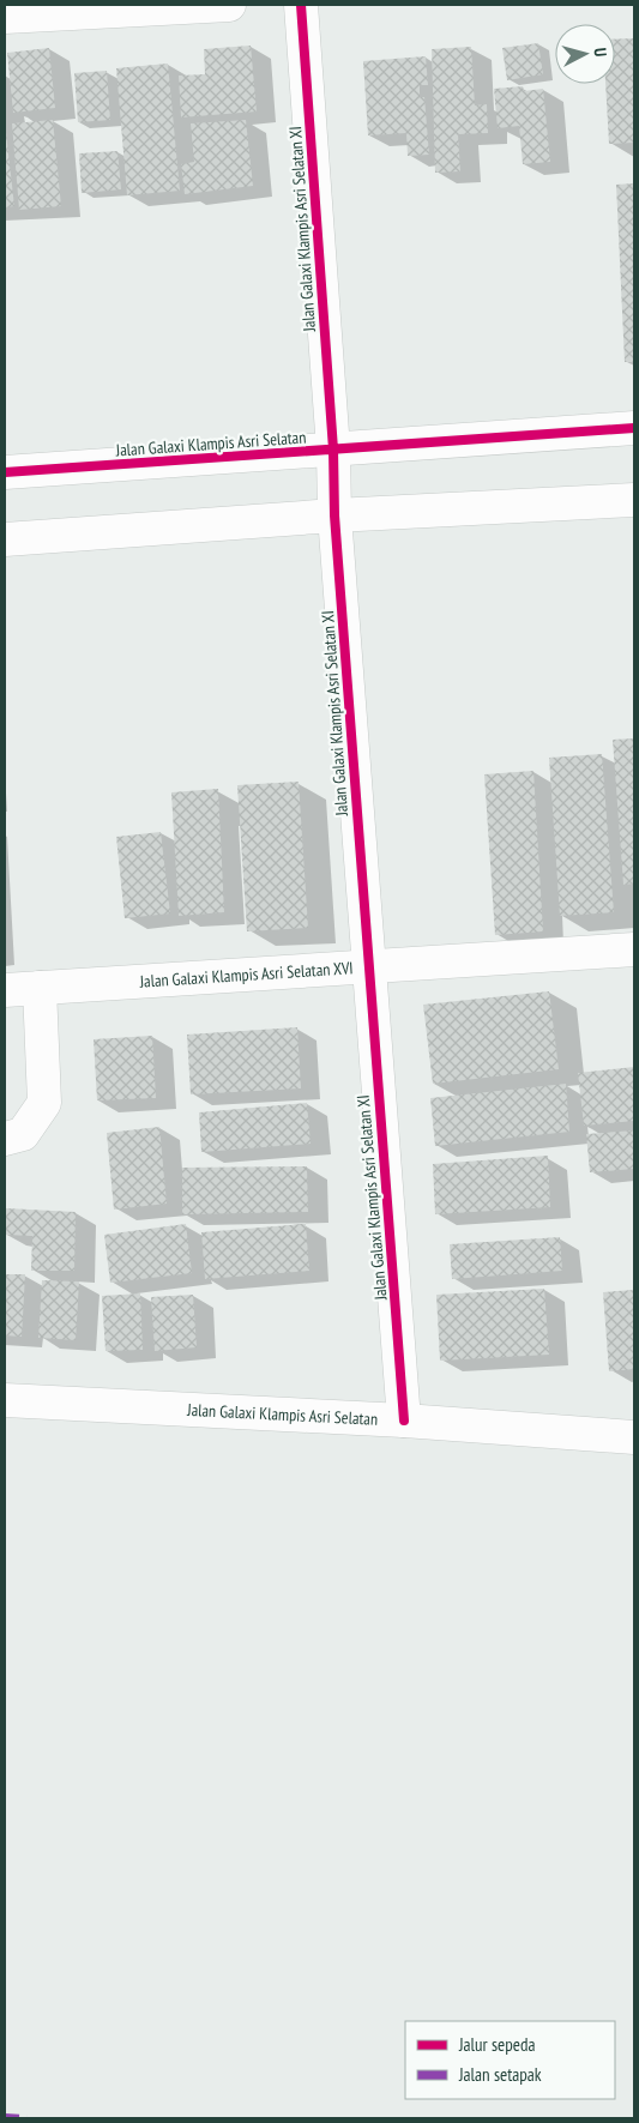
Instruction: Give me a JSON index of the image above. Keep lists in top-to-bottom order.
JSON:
{
  "streets": {
    "street": ["Jalan Galaxi Klampis Asri Selatan XI", "Jalan Galaxi Klampis Asri Selatan", "Jalan Galaxi Klampis Asri Selatan XVI"]
  },
  "crossings": [
    ["Jalan Galaxi Klampis Asri Selatan XI", "Jalan Galaxi Klampis Asri Selatan"],
    ["Jalan Galaxi Klampis Asri Selatan XI", "Jalan Galaxi Klampis Asri Selatan XVI"]
  ],
  "legend": ["Jalur sepeda", "Jalan setapak"],
  "north": "right"
}
